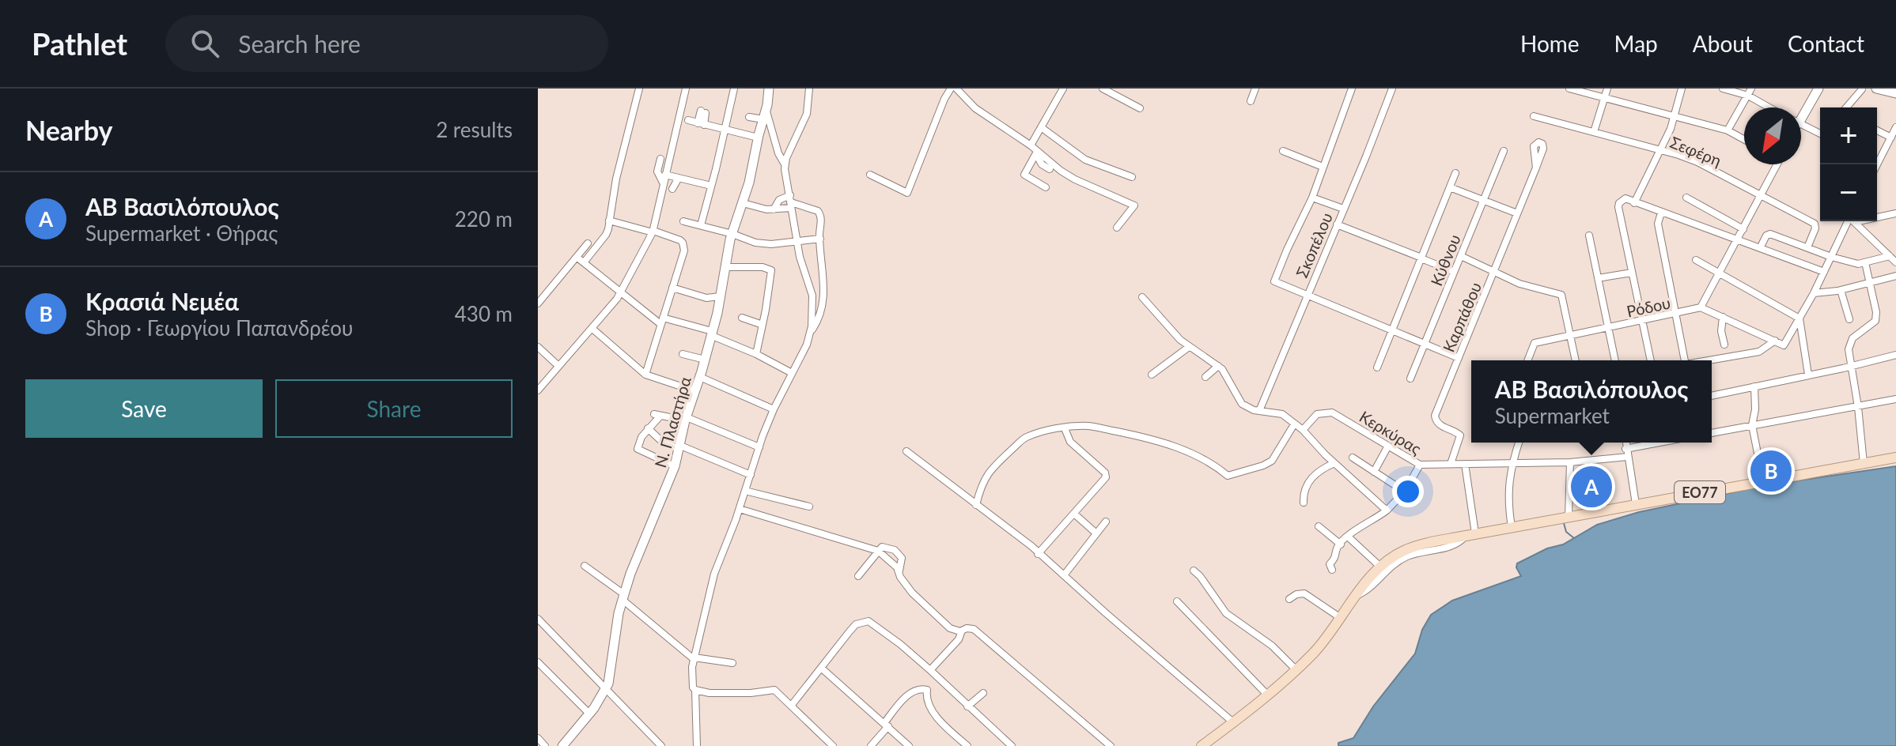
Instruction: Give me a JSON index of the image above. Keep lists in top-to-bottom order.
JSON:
{
  "streets": {
    "main road": ["ΕΟ77"],
    "street": [
      "Σεφέρη",
      "Σκοπέλου",
      "Κύθνου",
      "Ρόδου",
      "Καρπάθου",
      "Ν. Πλαστήρα",
      "Κερκύρας"
    ]
  },
  "crossings": [
    ["Καρπάθου", "Κερκύρας"]
  ],
  "north": "bottom left",
  "page": {
    "header": "Pathlet",
    "search": "Search here",
    "nav": [
      "Home",
      "Map",
      "About",
      "Contact"
    ],
    "heading": ["Nearby", "2 results"],
    "map_buttons": ["+", "−"],
    "list": [
      {
        "mark": "A",
        "name": "ΑΒ Βασιλόπουλος",
        "note": "Supermarket · Θήρας",
        "value": "220 m"
      },
      {
        "mark": "B",
        "name": "Κρασιά Νεμέα",
        "note": "Shop · Γεωργίου Παπανδρέου",
        "value": "430 m"
      }
    ],
    "buttons": ["Save", "Share"],
    "popup": ["ΑΒ Βασιλόπουλος", "Supermarket"],
    "pins": ["B", "A"]
  }
}
